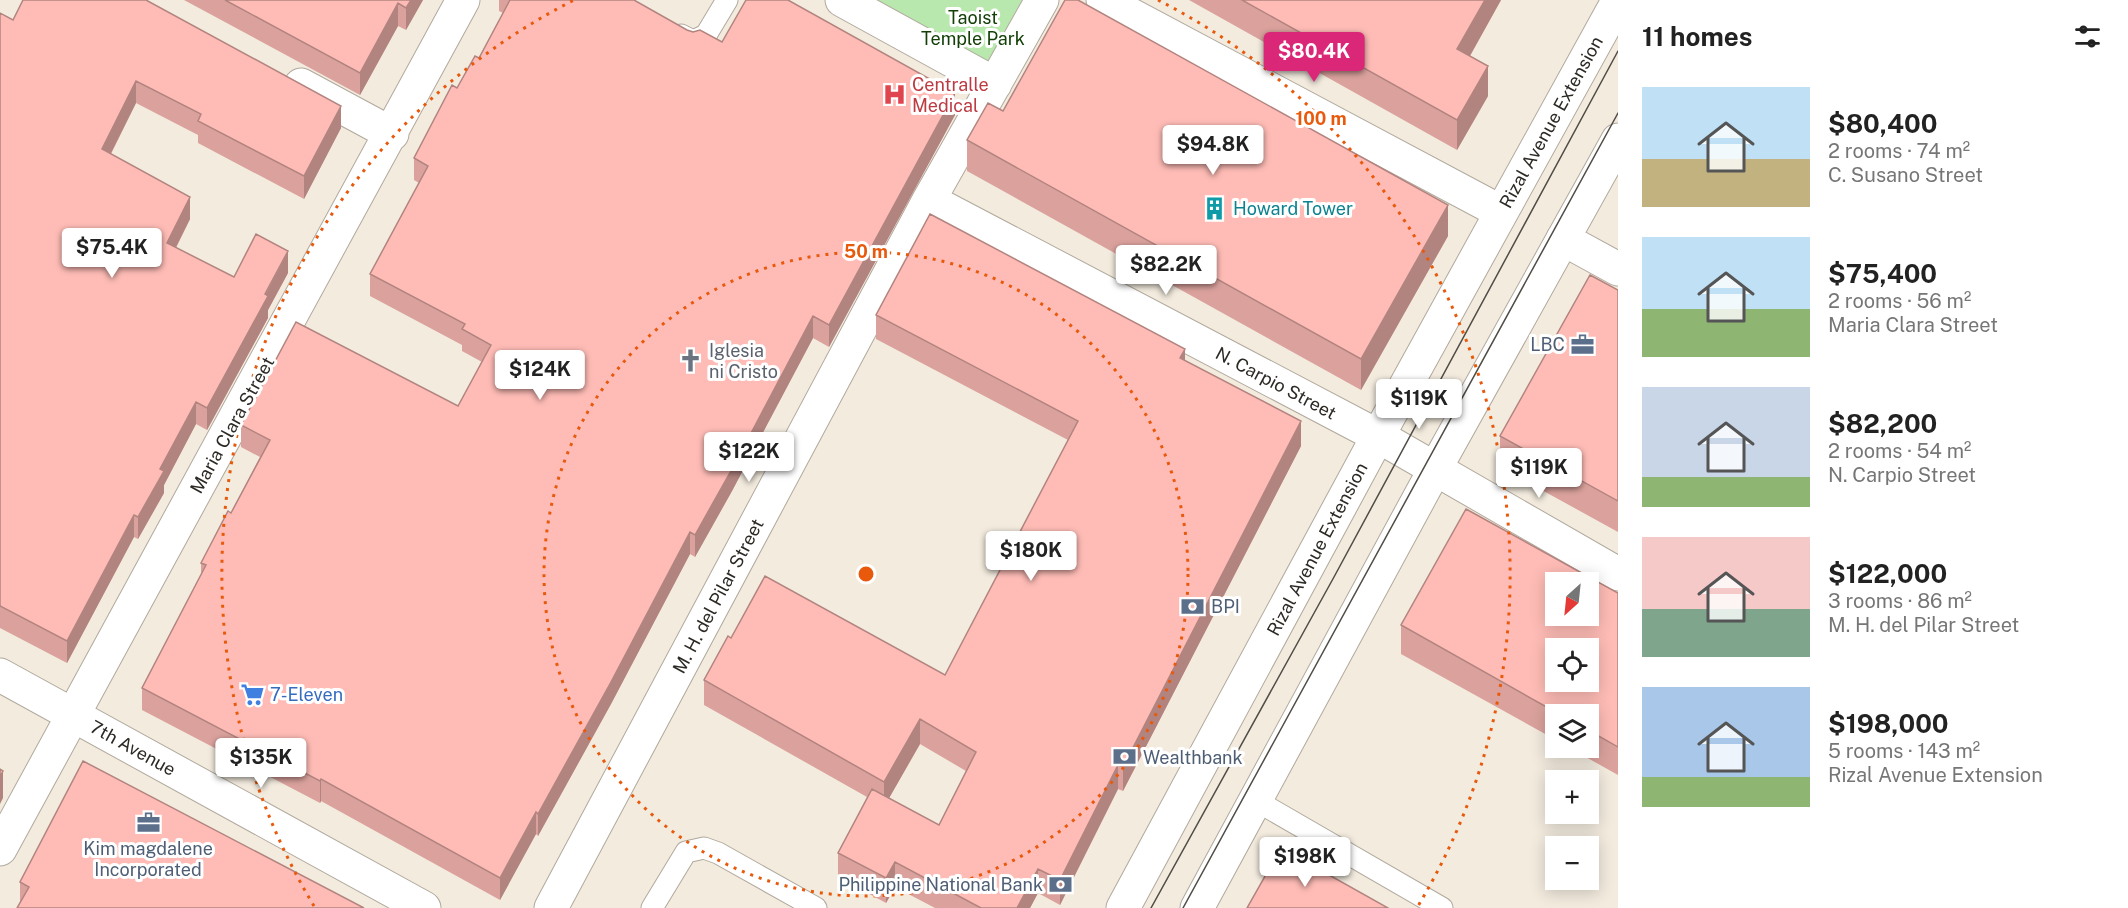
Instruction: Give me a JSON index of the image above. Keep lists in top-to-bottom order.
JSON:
{
  "streets": {
    "street": [
      "Rizal Avenue Extension",
      "N. Carpio Street",
      "Maria Clara Street",
      "M. H. del Pilar Street",
      "7th Avenue"
    ]
  },
  "crossings": [
    ["Rizal Avenue Extension", "N. Carpio Street"],
    ["N. Carpio Street", "M. H. del Pilar Street"],
    ["Maria Clara Street", "7th Avenue"]
  ],
  "parks": ["Taoist Temple Park"],
  "places": {
    "hospital": ["Centralle Medical"],
    "building": ["Howard Tower"],
    "office": ["LBC", "Kim magdalene Incorporated"],
    "church": ["Iglesia ni Cristo"],
    "bank": ["BPI", "Wealthbank", "Philippine National Bank"],
    "supermarket": ["7-Eleven"]
  },
  "north": "bottom left",
  "page": {
    "heading": "11 homes",
    "price": [
      "$80.4K",
      "$94.8K",
      "$75.4K",
      "$82.2K",
      "$124K",
      "$119K",
      "$122K",
      "$119K",
      "$180K",
      "$135K",
      "$198K"
    ],
    "list": [
      {
        "name": "$80,400",
        "note": "2 rooms · 74 m² · C. Susano Street"
      },
      {
        "name": "$75,400",
        "note": "2 rooms · 56 m² · Maria Clara Street"
      },
      {
        "name": "$82,200",
        "note": "2 rooms · 54 m² · N. Carpio Street"
      },
      {
        "name": "$122,000",
        "note": "3 rooms · 86 m² · M. H. del Pilar Street"
      },
      {
        "name": "$198,000",
        "note": "5 rooms · 143 m² · Rizal Avenue Extension"
      }
    ],
    "map_buttons": ["+", "−"]
  },
  "rings": ["100 m", "50 m"]
}
